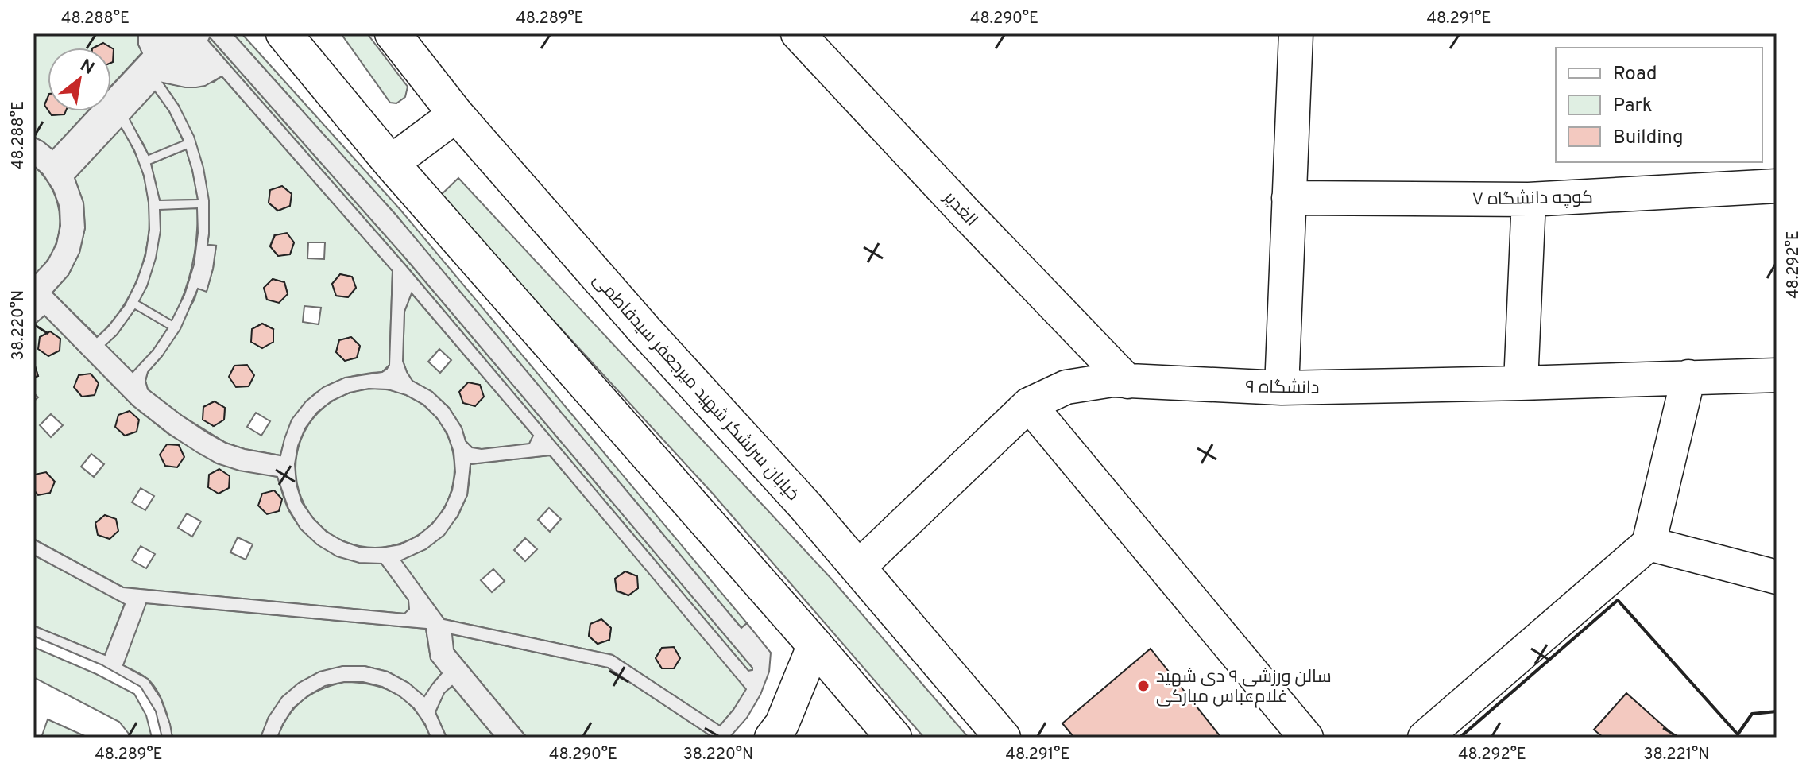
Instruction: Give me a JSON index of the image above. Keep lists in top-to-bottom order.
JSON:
{
  "streets": {
    "main road": ["خیابان سرلشکر شهید میرجعفر سیدفاطمی"],
    "street": ["کوچه دانشگاه ۷", "الغدیر", "دانشگاه ۹"]
  },
  "crossings": [
    ["الغدیر", "دانشگاه ۹"],
    ["خیابان سرلشکر شهید میرجعفر سیدفاطمی", "دانشگاه ۹"]
  ],
  "places": ["سالن ورزشی ۹ دی شهید غلام‌عباس مبارکی"],
  "legend": ["Road", "Park", "Building"],
  "north": "top right",
  "coordinates": [
    "48.288°E",
    "48.289°E",
    "48.290°E",
    "48.291°E",
    "48.292°E",
    "38.220°N",
    "38.221°N"
  ]
}
